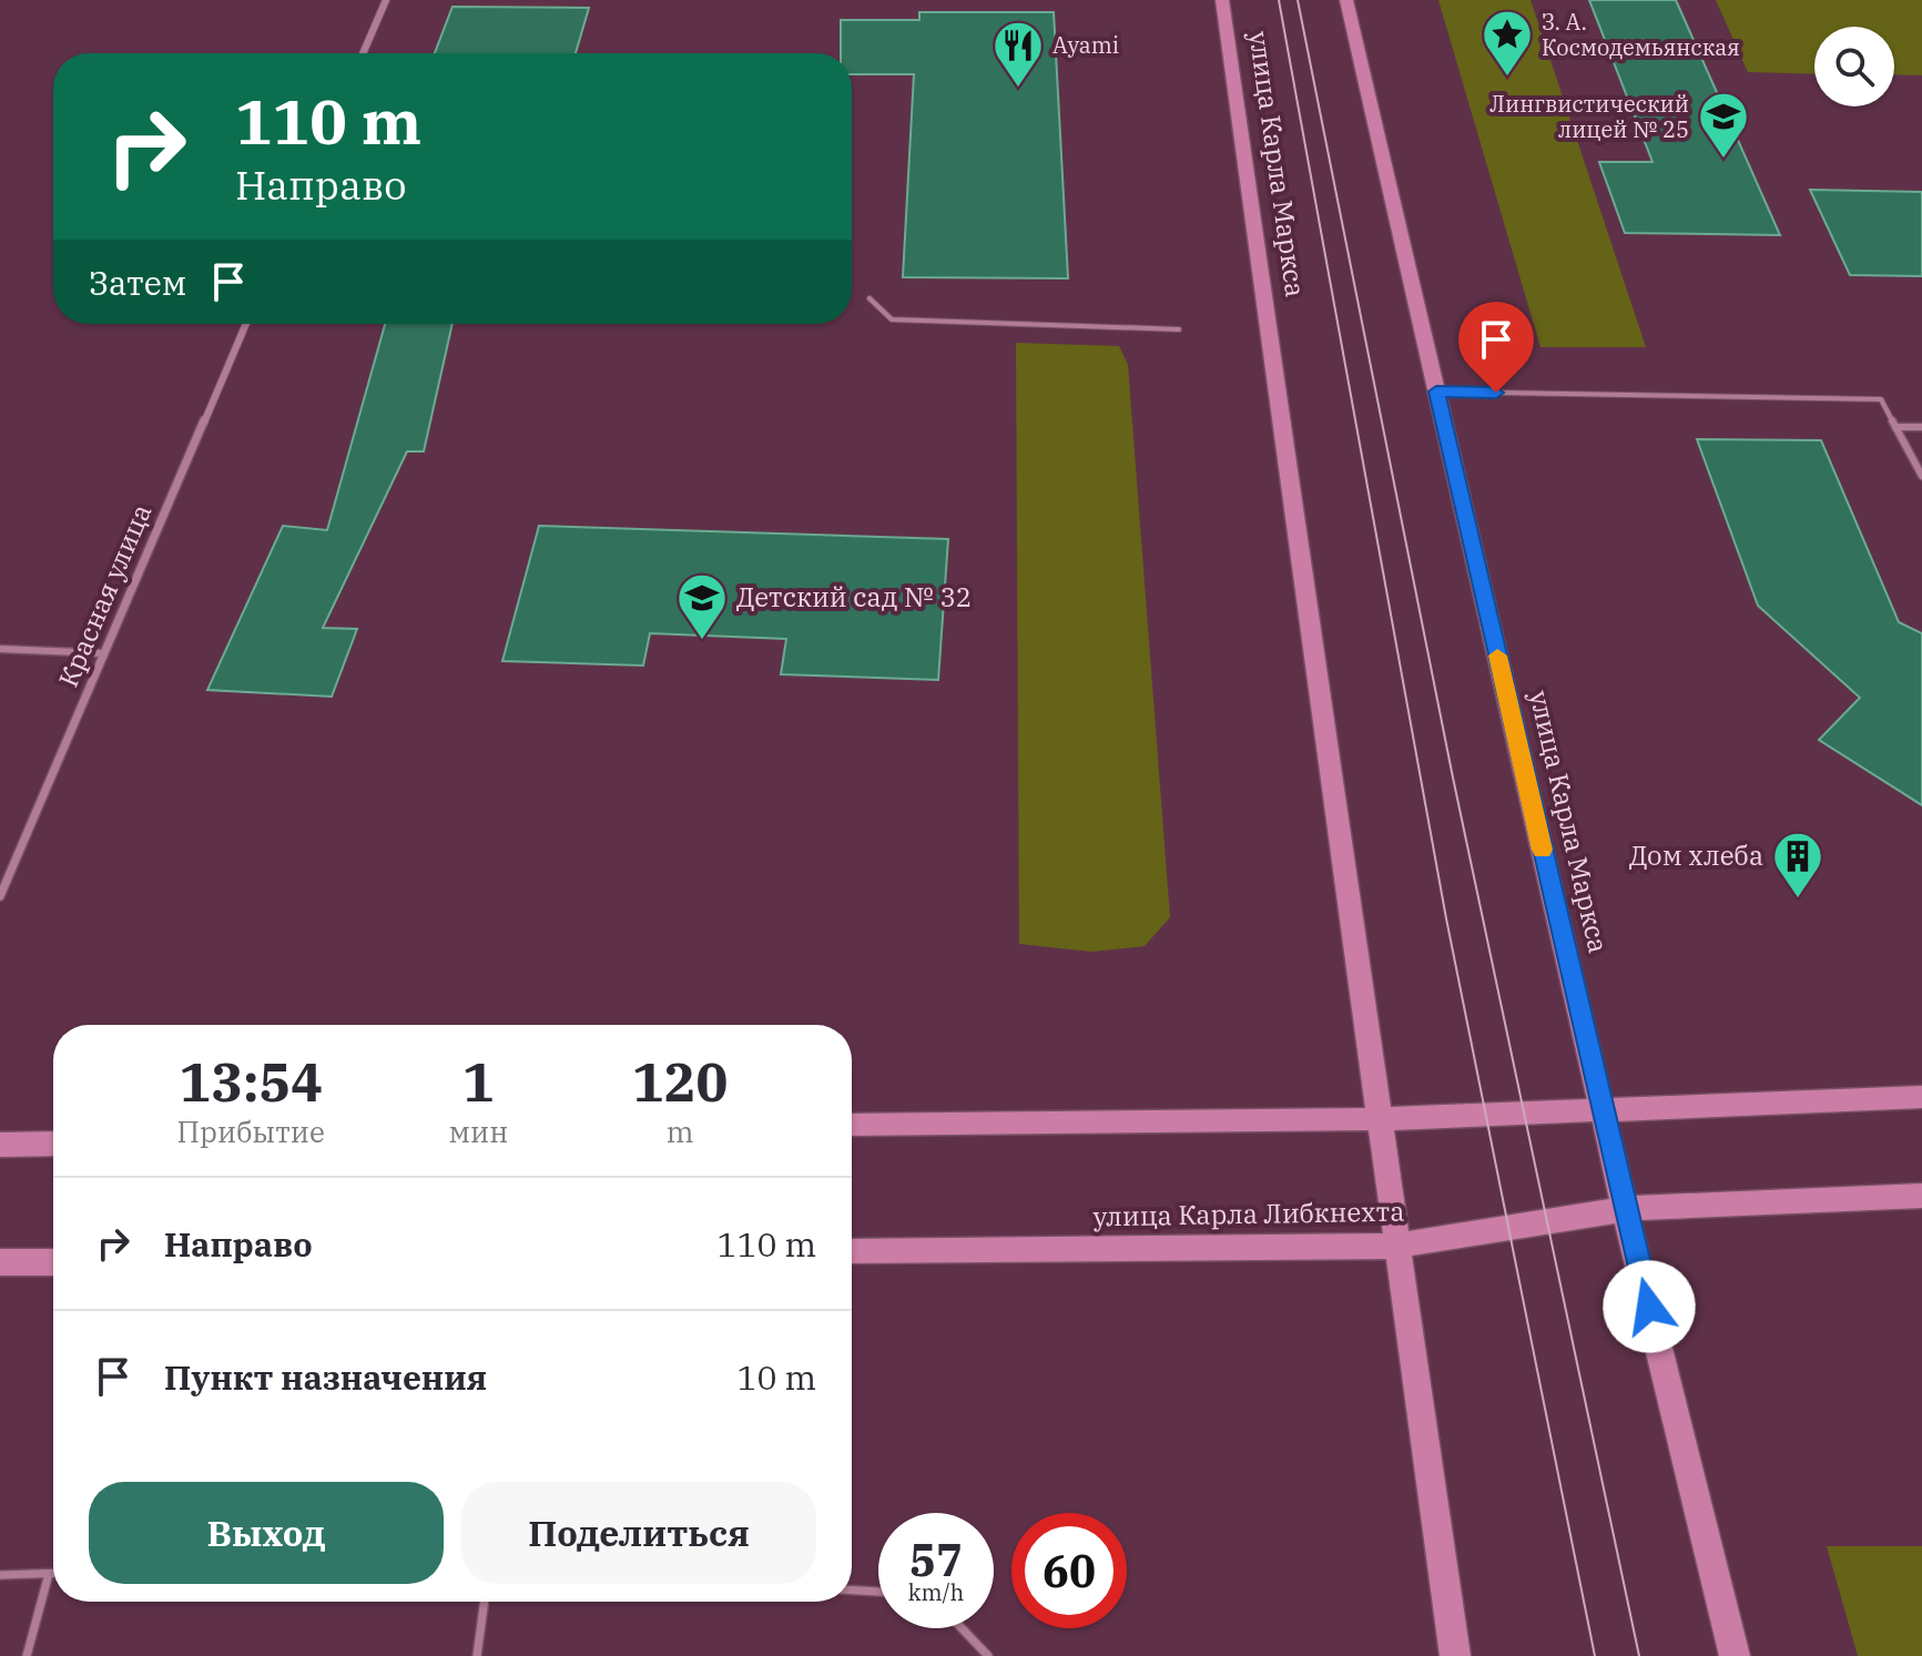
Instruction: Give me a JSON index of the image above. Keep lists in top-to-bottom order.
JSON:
{
  "streets": {
    "main road": ["улица Карла Маркса", "улица Карла Либкнехта"],
    "street": ["Красная улица"]
  },
  "crossings": [
    ["улица Карла Маркса", "улица Карла Либкнехта"]
  ],
  "places": {
    "place": ["З. А. Космодемьянская"],
    "restaurant": ["Ayami"],
    "school or university": ["Лингвистический лицей № 25", "Детский сад № 32"],
    "building": ["Дом хлеба"]
  },
  "page": {
    "turn": ["110 m", "Направо"],
    "then": "Затем",
    "eta": [
      "13:54",
      "Прибытие",
      "1",
      "мин",
      "120",
      "m"
    ],
    "list": [
      {
        "name": "Направо",
        "value": "110 m"
      },
      {
        "name": "Пункт назначения",
        "value": "10 m"
      }
    ],
    "buttons": ["Выход", "Поделиться"],
    "speed": "57 km/h",
    "limit": "60"
  }
}
